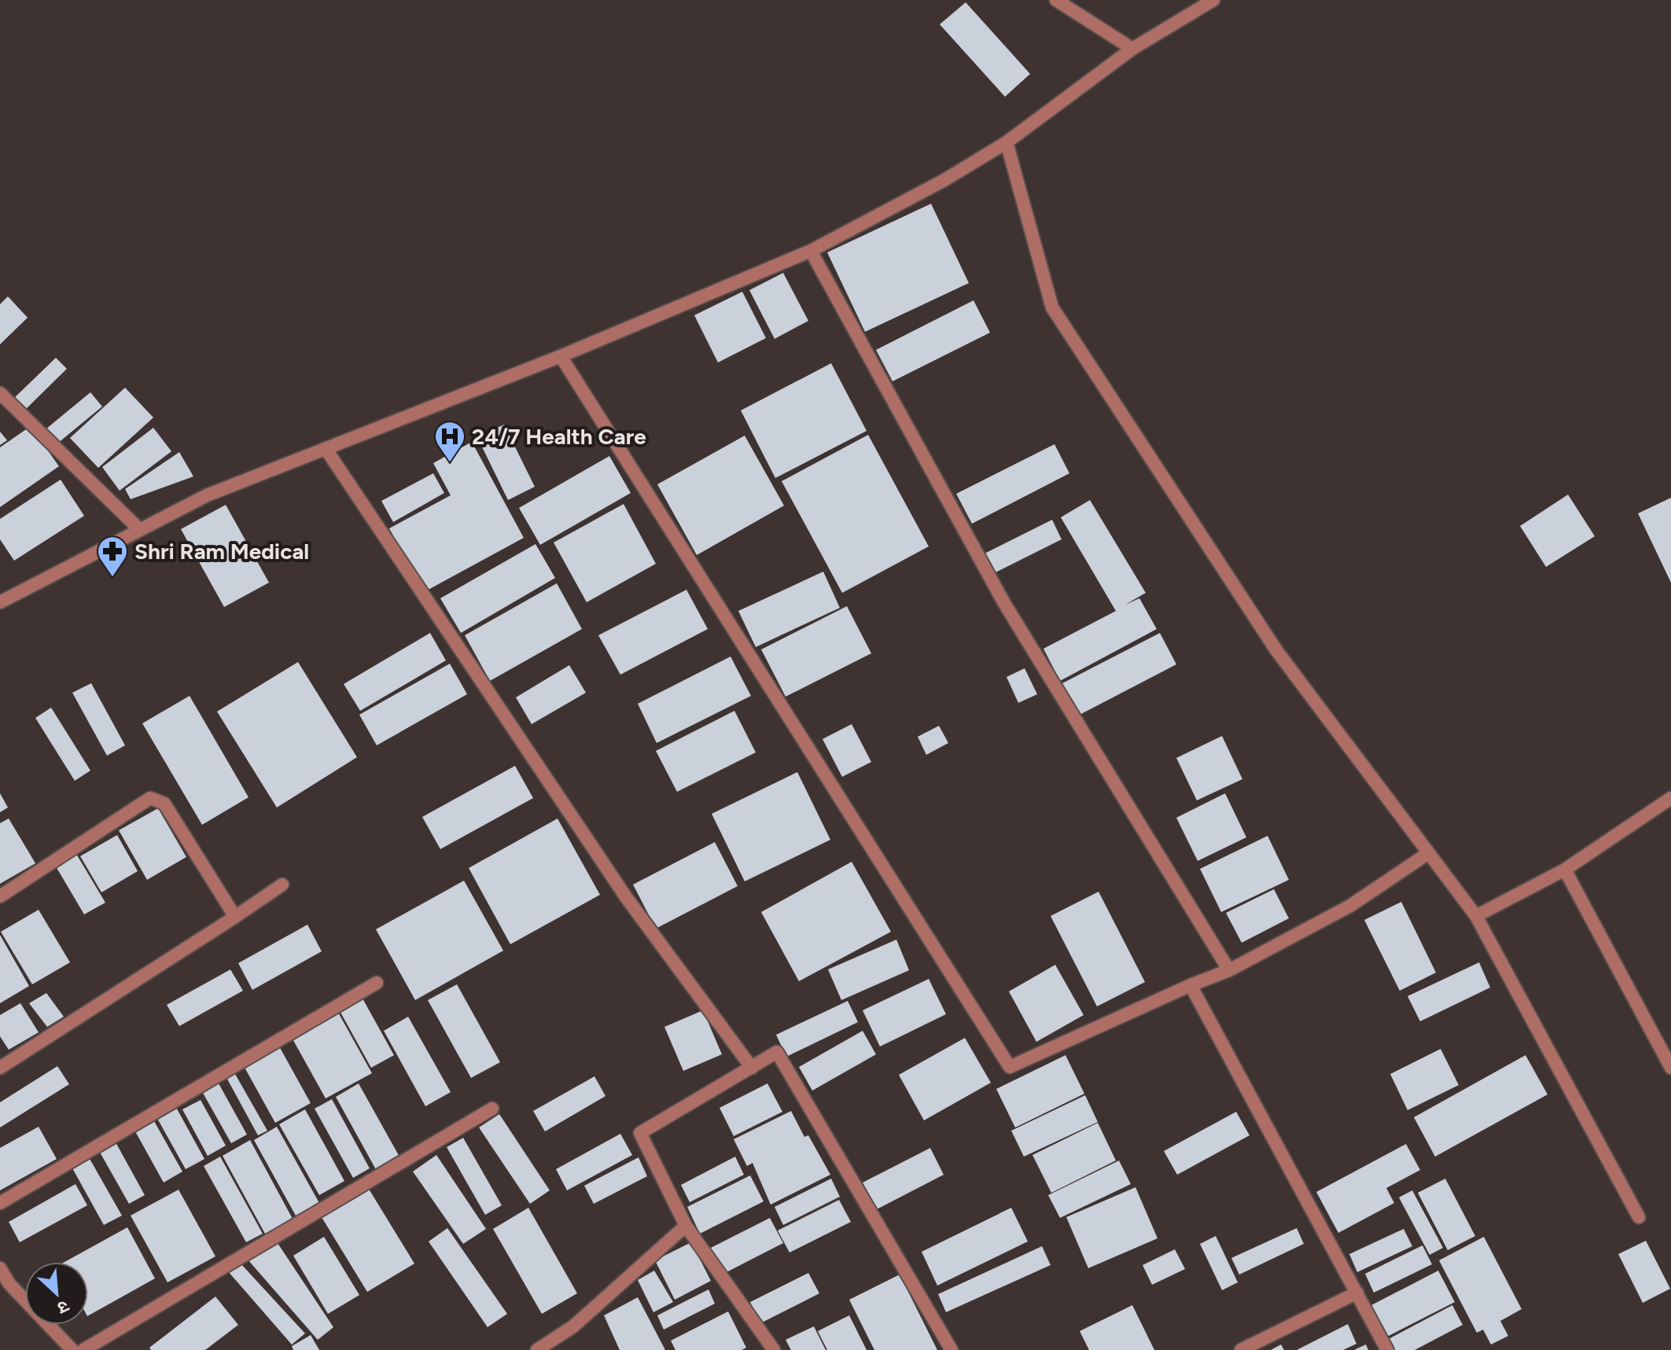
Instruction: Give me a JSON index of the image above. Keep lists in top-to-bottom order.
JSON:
{
  "places": {
    "hospital": ["24/7 Health Care"],
    "pharmacy": ["Shri Ram Medical"]
  },
  "north": "bottom right"
}
